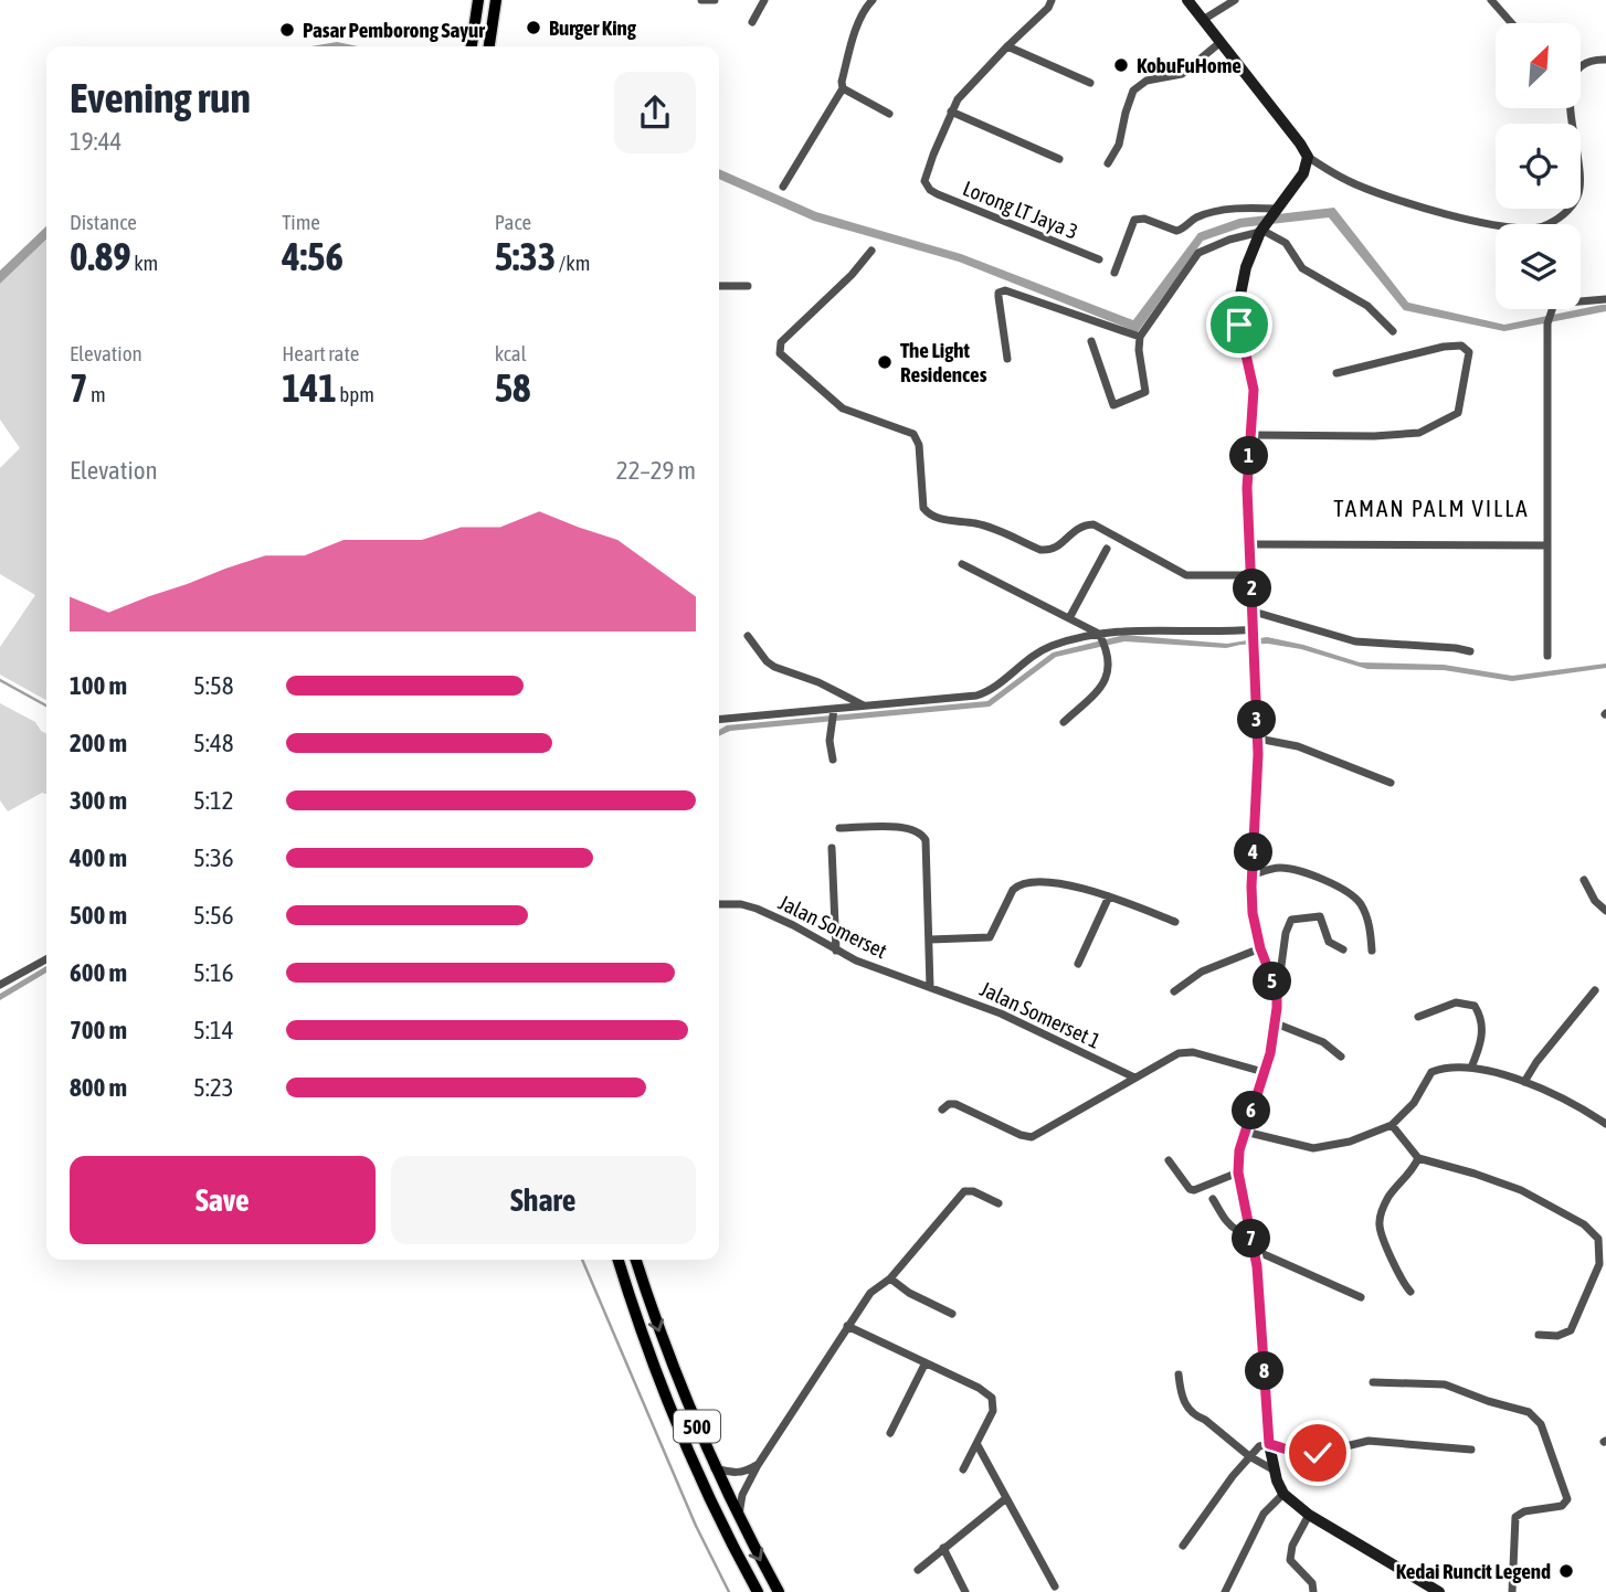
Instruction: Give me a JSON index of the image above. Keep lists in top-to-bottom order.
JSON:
{
  "streets": {
    "main road": ["500"],
    "street": ["Lorong LT Jaya 3", "Jalan Somerset", "Jalan Somerset 1"]
  },
  "crossings": [
    ["Jalan Somerset", "Jalan Somerset 1"]
  ],
  "districts": ["TAMAN PALM VILLA"],
  "places": [
    "Burger King",
    "Pasar Pemborong Sayur",
    "KobuFuHome",
    "The Light Residences",
    "Kedai Runcit Legend"
  ],
  "north": "top right",
  "page": {
    "heading": ["Evening run", "19:44"],
    "stats": [
      ["Distance", "0.89 km"],
      ["Time", "4:56"],
      ["Pace", "5:33 /km"],
      ["Elevation", "7 m"],
      ["Heart rate", "141 bpm"],
      ["kcal", "58"]
    ],
    "pins": [
      "1",
      "2",
      "3",
      "4",
      "5",
      "6",
      "7",
      "8"
    ],
    "chart": ["Elevation", "22–29 m"],
    "list": [
      {
        "name": "100 m",
        "note": "5:58"
      },
      {
        "name": "200 m",
        "note": "5:48"
      },
      {
        "name": "300 m",
        "note": "5:12"
      },
      {
        "name": "400 m",
        "note": "5:36"
      },
      {
        "name": "500 m",
        "note": "5:56"
      },
      {
        "name": "600 m",
        "note": "5:16"
      },
      {
        "name": "700 m",
        "note": "5:14"
      },
      {
        "name": "800 m",
        "note": "5:23"
      }
    ],
    "buttons": ["Save", "Share"]
  }
}
